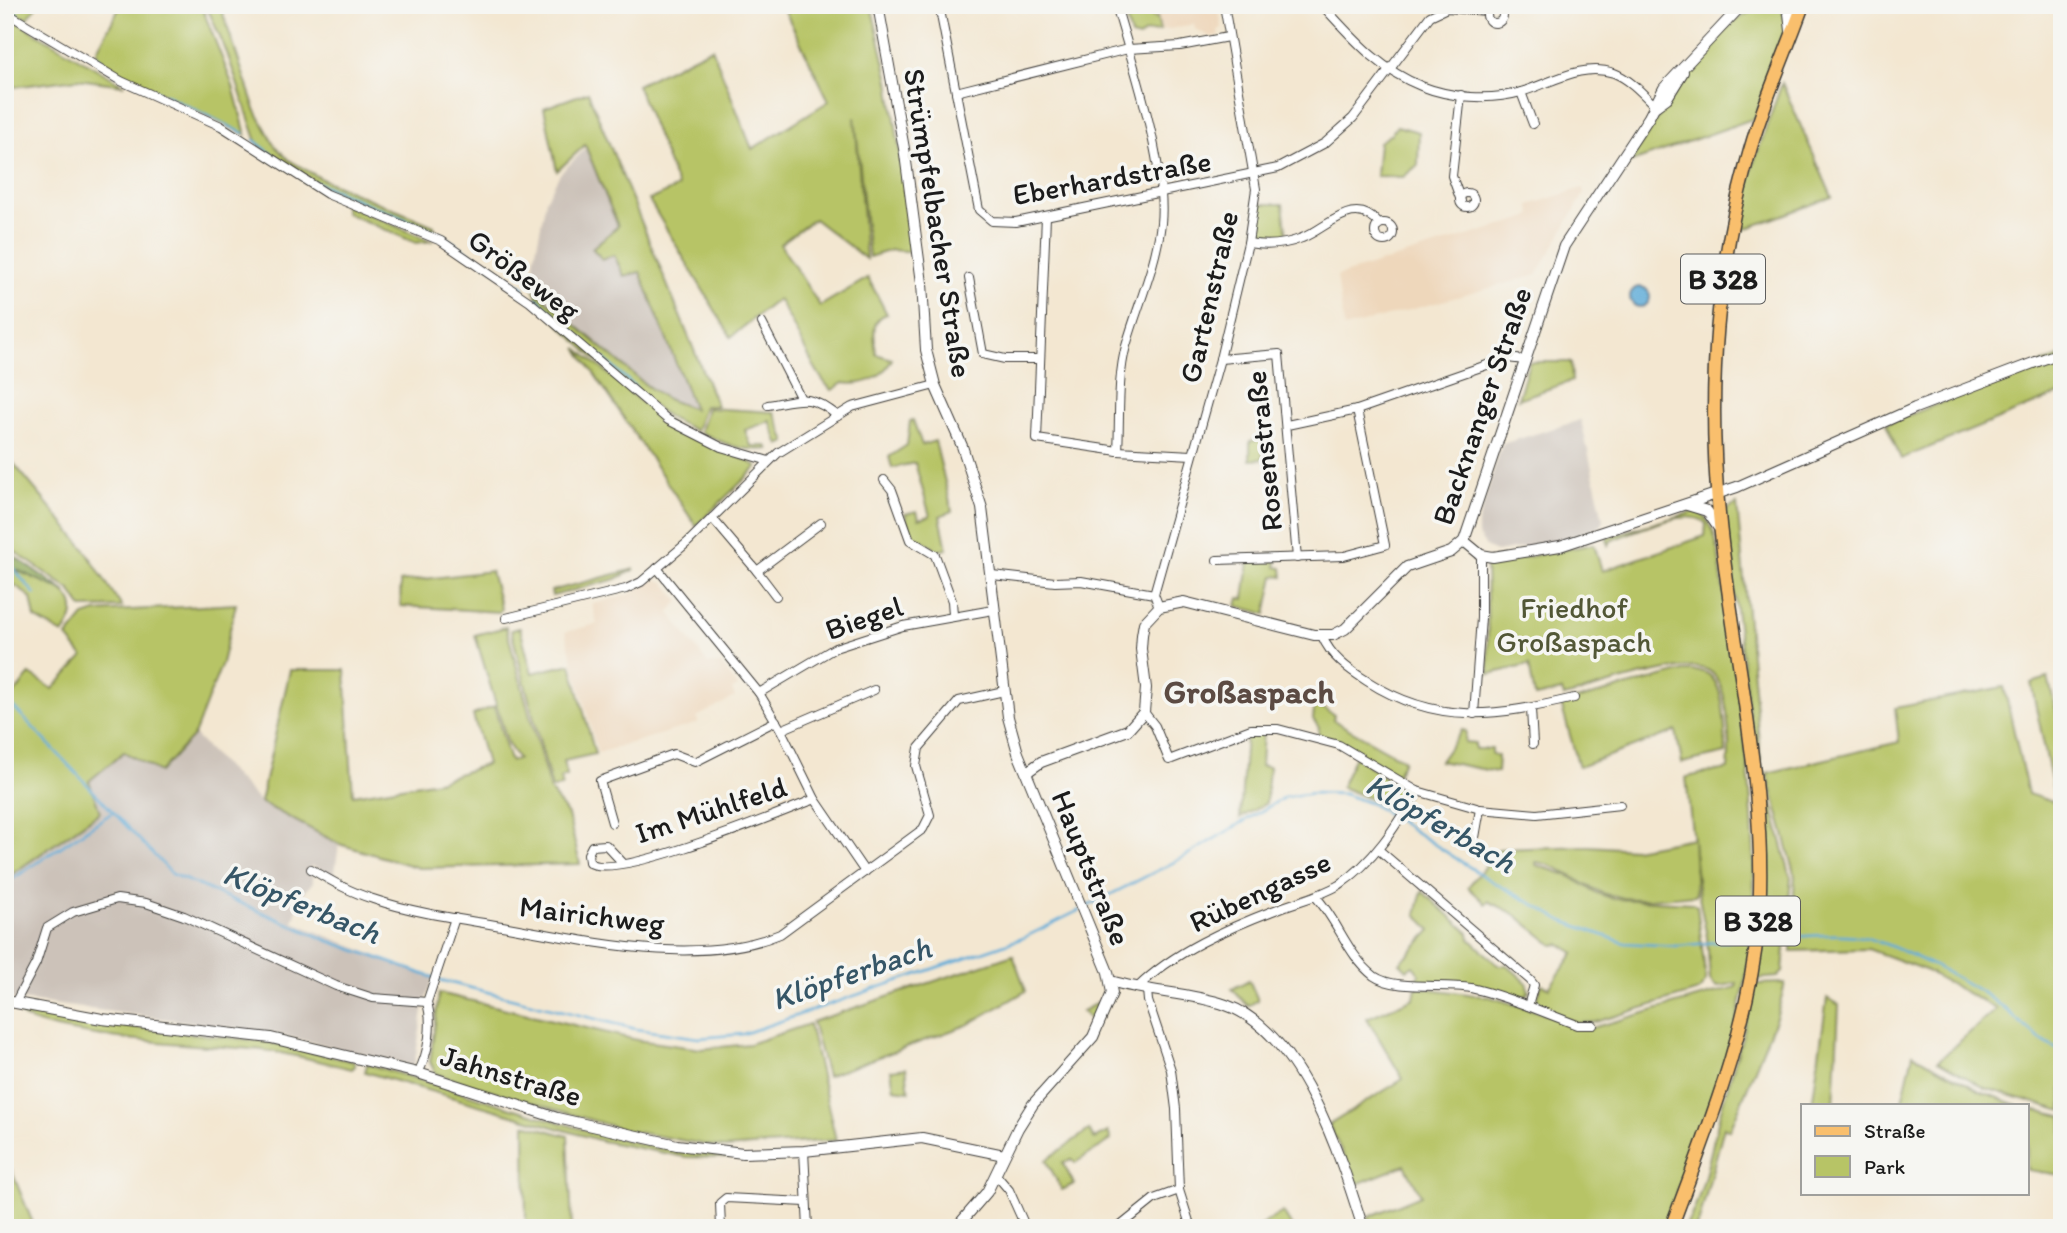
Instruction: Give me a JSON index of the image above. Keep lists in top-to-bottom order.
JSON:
{
  "streets": {
    "main road": ["B 328"],
    "street": [
      "Eberhardstraße",
      "Strümpfelbacher Straße",
      "Größeweg",
      "Gartenstraße",
      "Backnanger Straße",
      "Rosenstraße",
      "Biegel",
      "Im Mühlfeld",
      "Hauptstraße",
      "Rübengasse",
      "Mairichweg",
      "Jahnstraße"
    ]
  },
  "crossings": [
    ["Eberhardstraße", "Gartenstraße"],
    ["Strümpfelbacher Straße", "Biegel"],
    ["Strümpfelbacher Straße", "Hauptstraße"],
    ["Strümpfelbacher Straße", "Mairichweg"],
    ["Gartenstraße", "Rosenstraße"]
  ],
  "districts": ["Großaspach"],
  "water": ["Klöpferbach"],
  "parks": ["Friedhof Großaspach"],
  "legend": ["Straße", "Park"]
}
